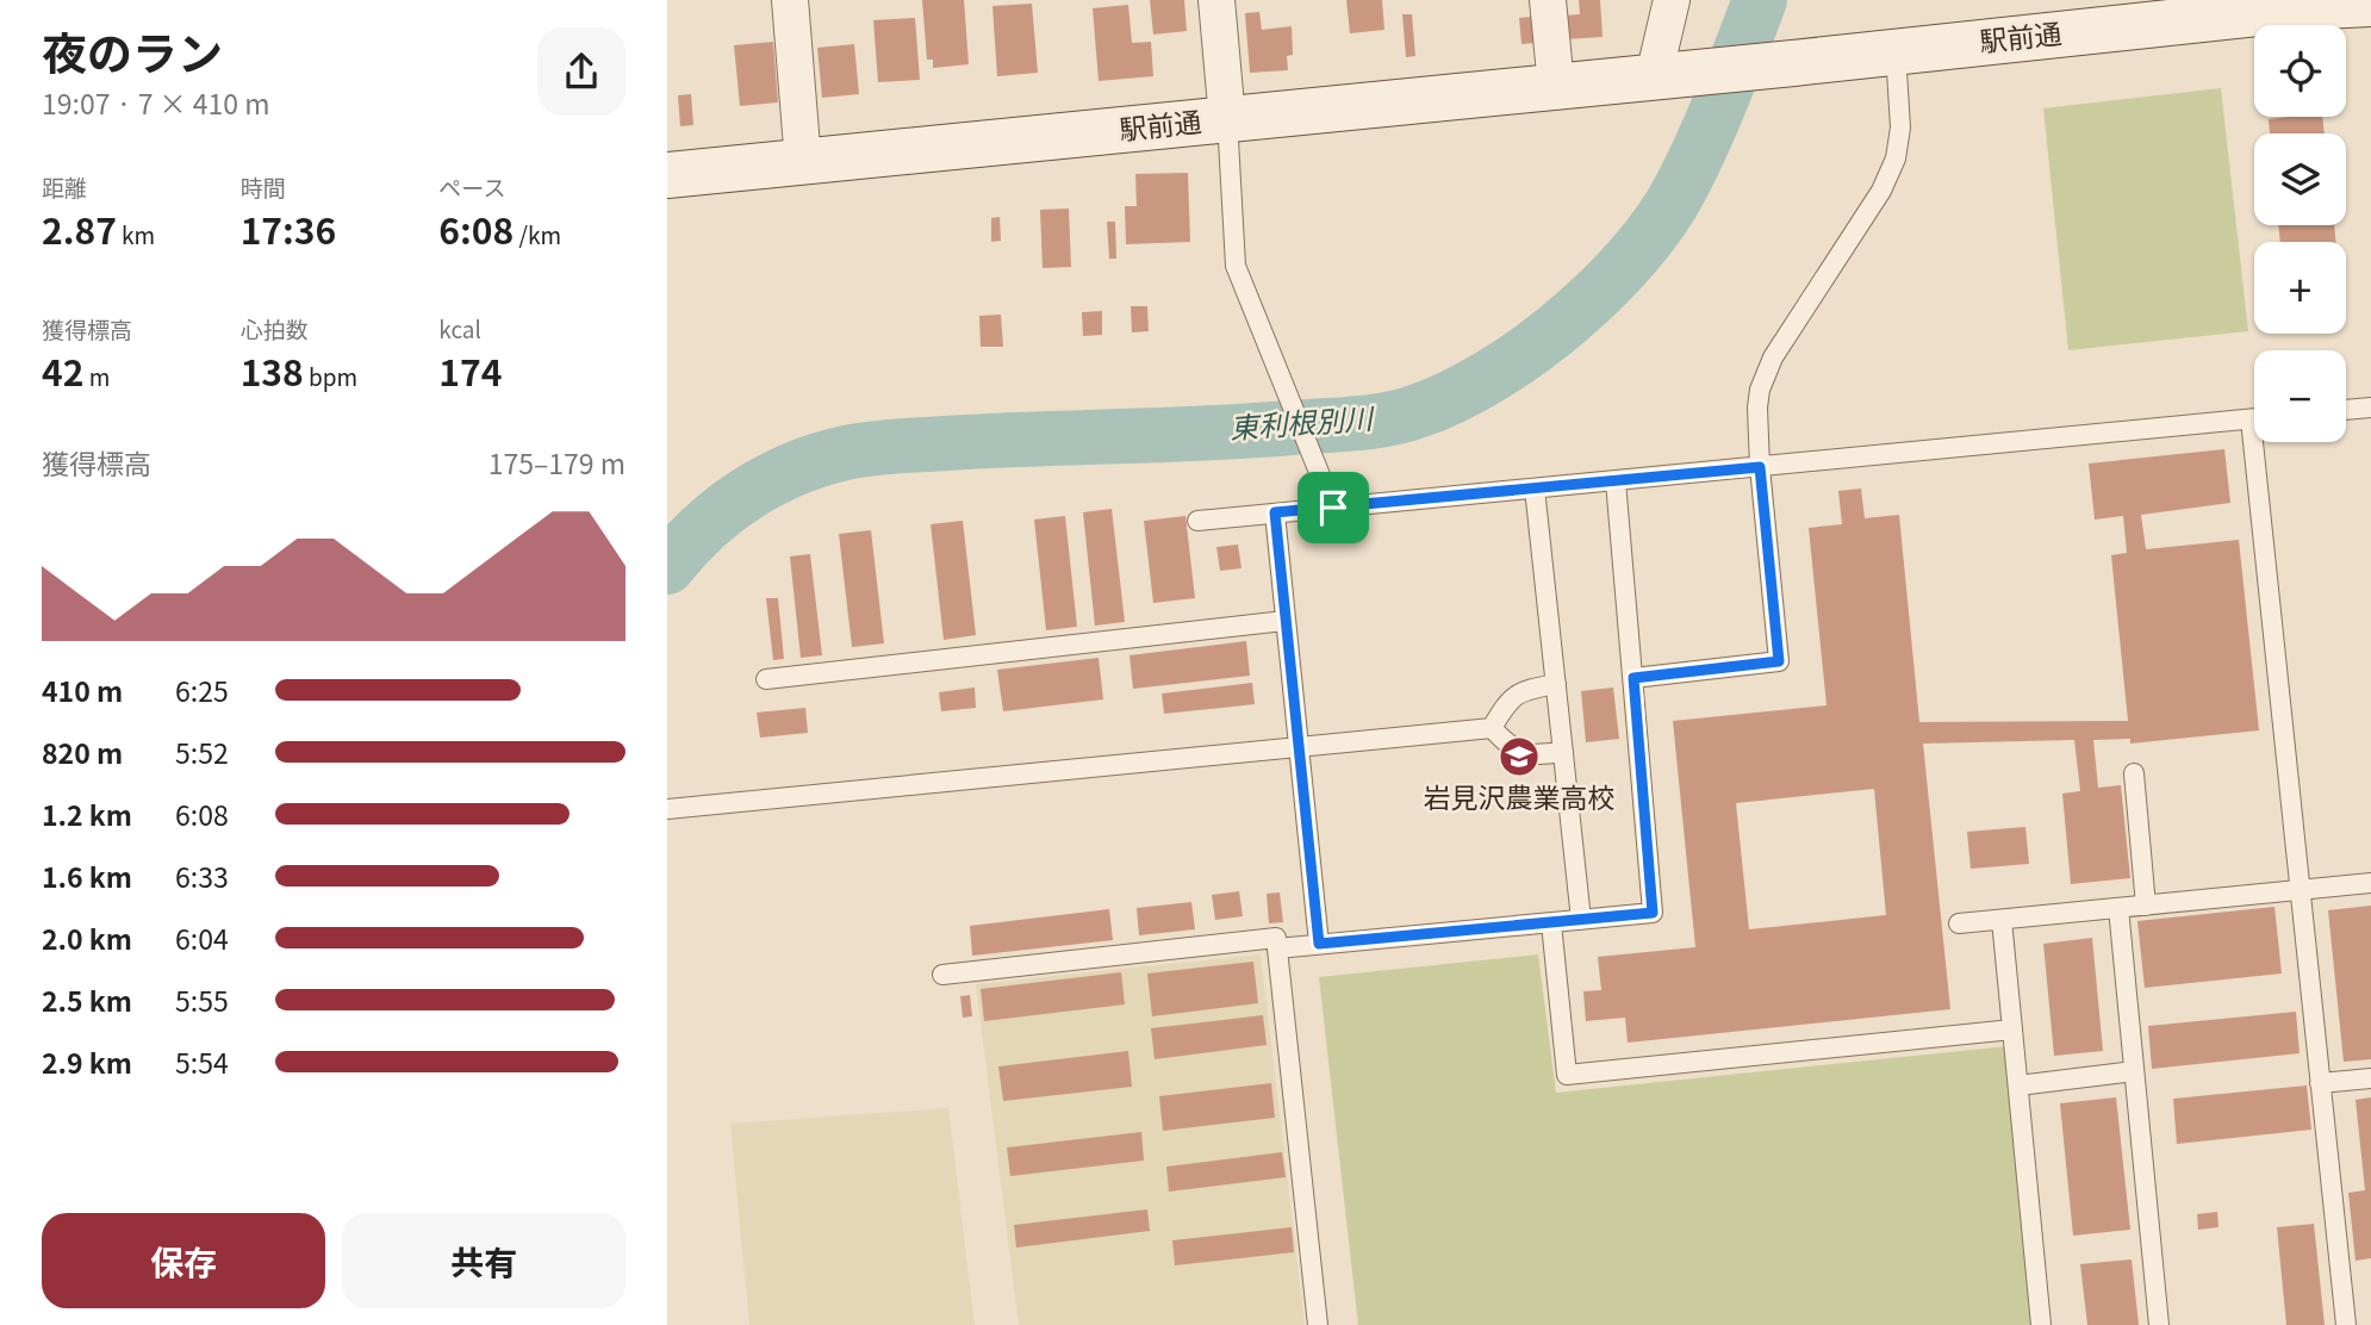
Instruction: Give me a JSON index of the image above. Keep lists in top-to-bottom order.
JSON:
{
  "streets": {
    "street": ["駅前通"]
  },
  "water": ["東利根別川"],
  "places": {
    "school or university": ["岩見沢農業高校"]
  },
  "page": {
    "heading": ["夜のラン", "19:07 · 7 × 410 m"],
    "map_buttons": ["+", "−"],
    "stats": [
      ["距離", "2.87 km"],
      ["時間", "17:36"],
      ["ペース", "6:08 /km"],
      ["獲得標高", "42 m"],
      ["心拍数", "138 bpm"],
      ["kcal", "174"]
    ],
    "chart": ["獲得標高", "175–179 m"],
    "list": [
      {
        "name": "410 m",
        "note": "6:25"
      },
      {
        "name": "820 m",
        "note": "5:52"
      },
      {
        "name": "1.2 km",
        "note": "6:08"
      },
      {
        "name": "1.6 km",
        "note": "6:33"
      },
      {
        "name": "2.0 km",
        "note": "6:04"
      },
      {
        "name": "2.5 km",
        "note": "5:55"
      },
      {
        "name": "2.9 km",
        "note": "5:54"
      }
    ],
    "buttons": ["保存", "共有"]
  }
}
